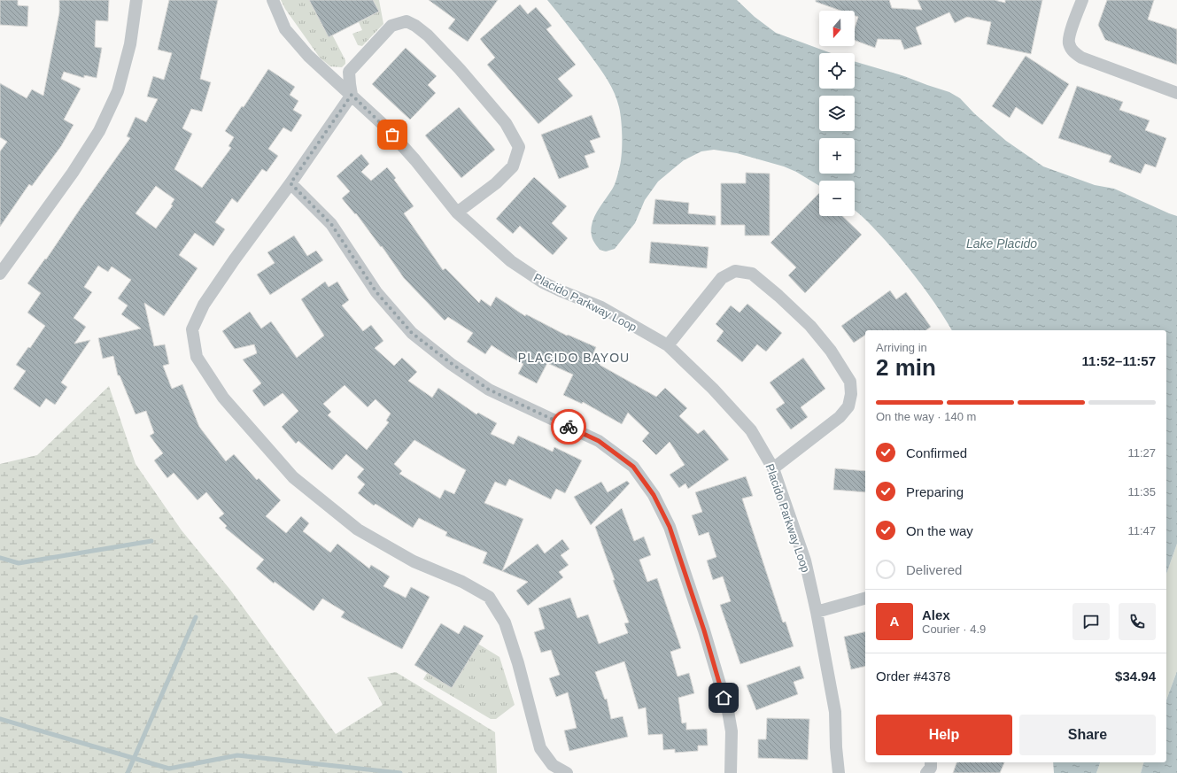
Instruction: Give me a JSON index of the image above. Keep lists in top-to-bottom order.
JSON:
{
  "streets": {
    "street": ["Placido Parkway Loop"]
  },
  "districts": ["PLACIDO BAYOU"],
  "water": ["Lake Placido"],
  "north": "bottom",
  "page": {
    "map_buttons": ["+", "−"],
    "heading": ["2 min", "Arriving in", "11:52–11:57"],
    "panel": [
      "Alex",
      "Courier · 4.9",
      "Order #4378",
      "$34.94"
    ],
    "bar": "On the way · 140 m",
    "list": [
      ["Confirmed", "11:27"],
      ["Preparing", "11:35"],
      ["On the way", "11:47"],
      "Delivered"
    ],
    "round": "A",
    "buttons": ["Help", "Share"]
  }
}
